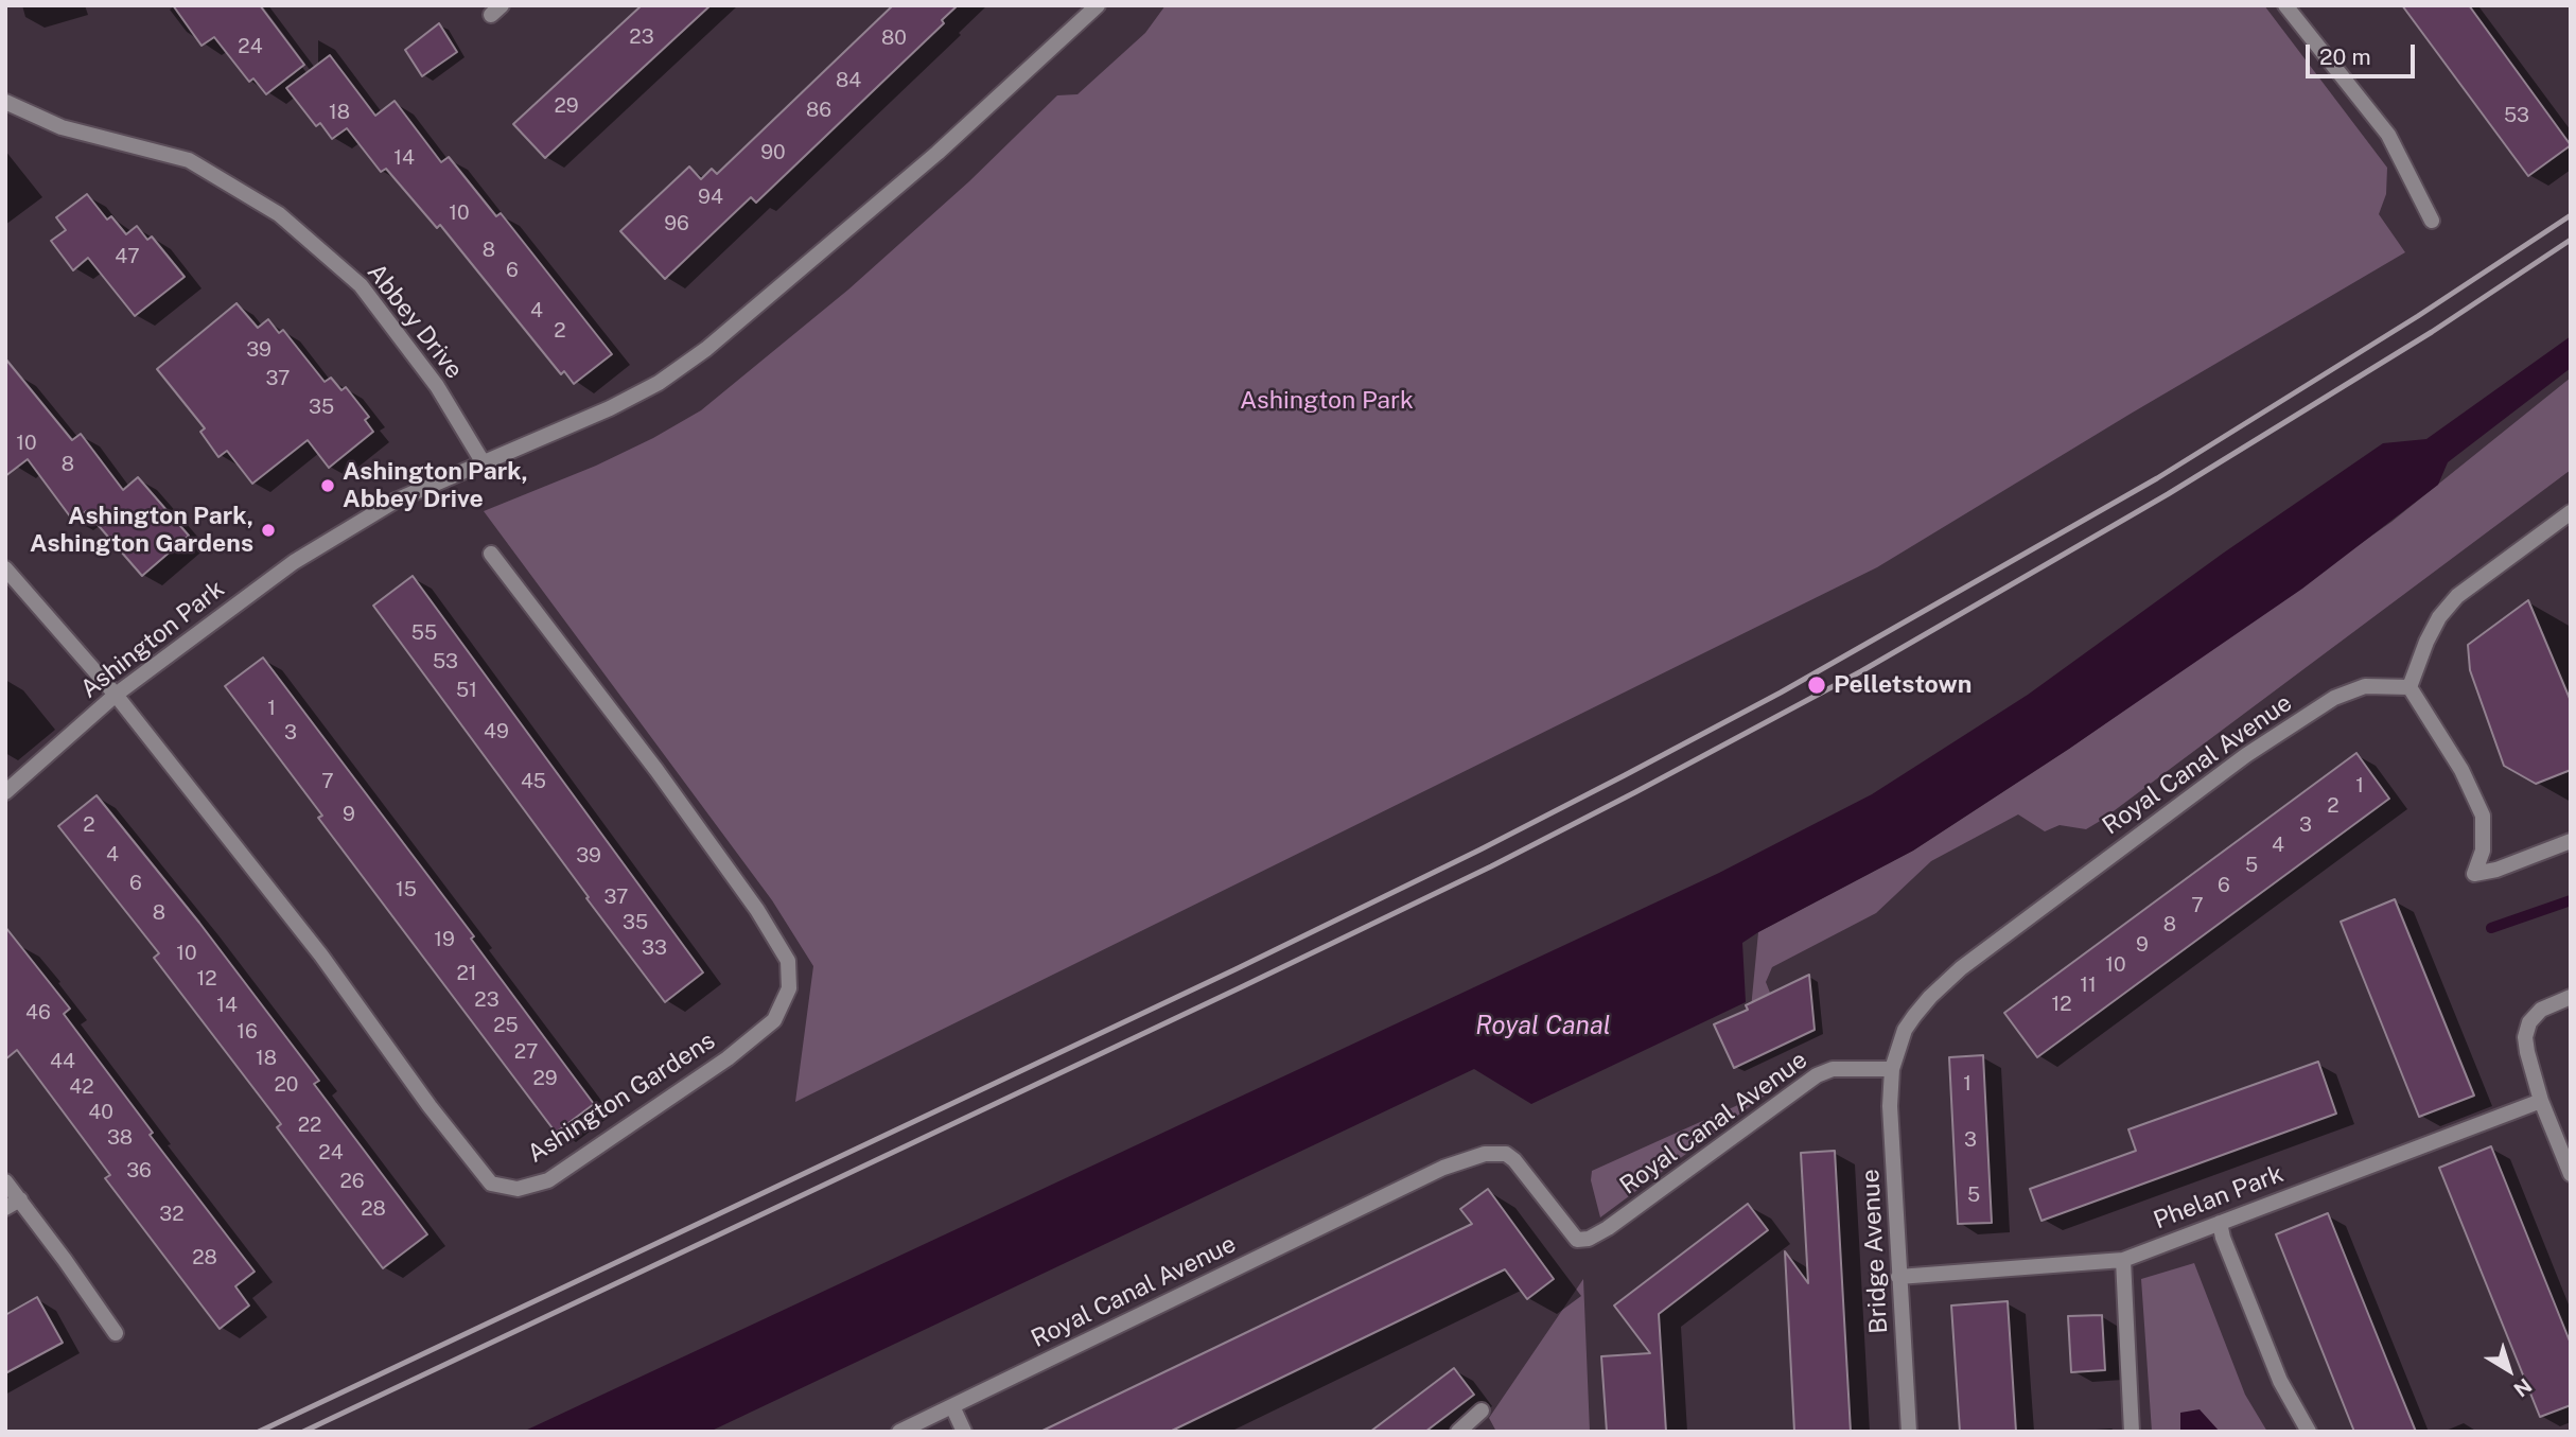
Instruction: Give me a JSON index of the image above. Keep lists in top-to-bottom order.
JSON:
{
  "streets": {
    "street": [
      "Abbey Drive",
      "Ashington Park",
      "Royal Canal Avenue",
      "Ashington Gardens",
      "Phelan Park",
      "Bridge Avenue"
    ]
  },
  "crossings": [
    ["Abbey Drive", "Ashington Park"],
    ["Ashington Park", "Ashington Gardens"],
    ["Royal Canal Avenue", "Bridge Avenue"],
    ["Phelan Park", "Bridge Avenue"]
  ],
  "water": ["Royal Canal"],
  "parks": ["Ashington Park"],
  "places": ["Ashington Park, Abbey Drive", "Ashington Park, Ashington Gardens", "Pelletstown"],
  "house_numbers": [
    "23",
    "80",
    "24",
    "84",
    "29",
    "86",
    "18",
    "53",
    "90",
    "14",
    "94",
    "10",
    "96",
    "8",
    "47",
    "6",
    "4",
    "2",
    "39",
    "37",
    "35",
    "10",
    "8",
    "55",
    "53",
    "51",
    "1",
    "49",
    "3",
    "7",
    "45",
    "1",
    "2",
    "9",
    "2",
    "3",
    "4",
    "4",
    "39",
    "5",
    "6",
    "6",
    "15",
    "37",
    "7",
    "8",
    "35",
    "8",
    "19",
    "9",
    "33",
    "10",
    "10",
    "21",
    "12",
    "11",
    "23",
    "12",
    "14",
    "46",
    "25",
    "16",
    "27",
    "18",
    "44",
    "29",
    "1",
    "20",
    "42",
    "40",
    "22",
    "38",
    "3",
    "24",
    "36",
    "26",
    "5",
    "28",
    "32",
    "28"
  ],
  "scale_bar": "20 m",
  "north": "bottom right"
}
